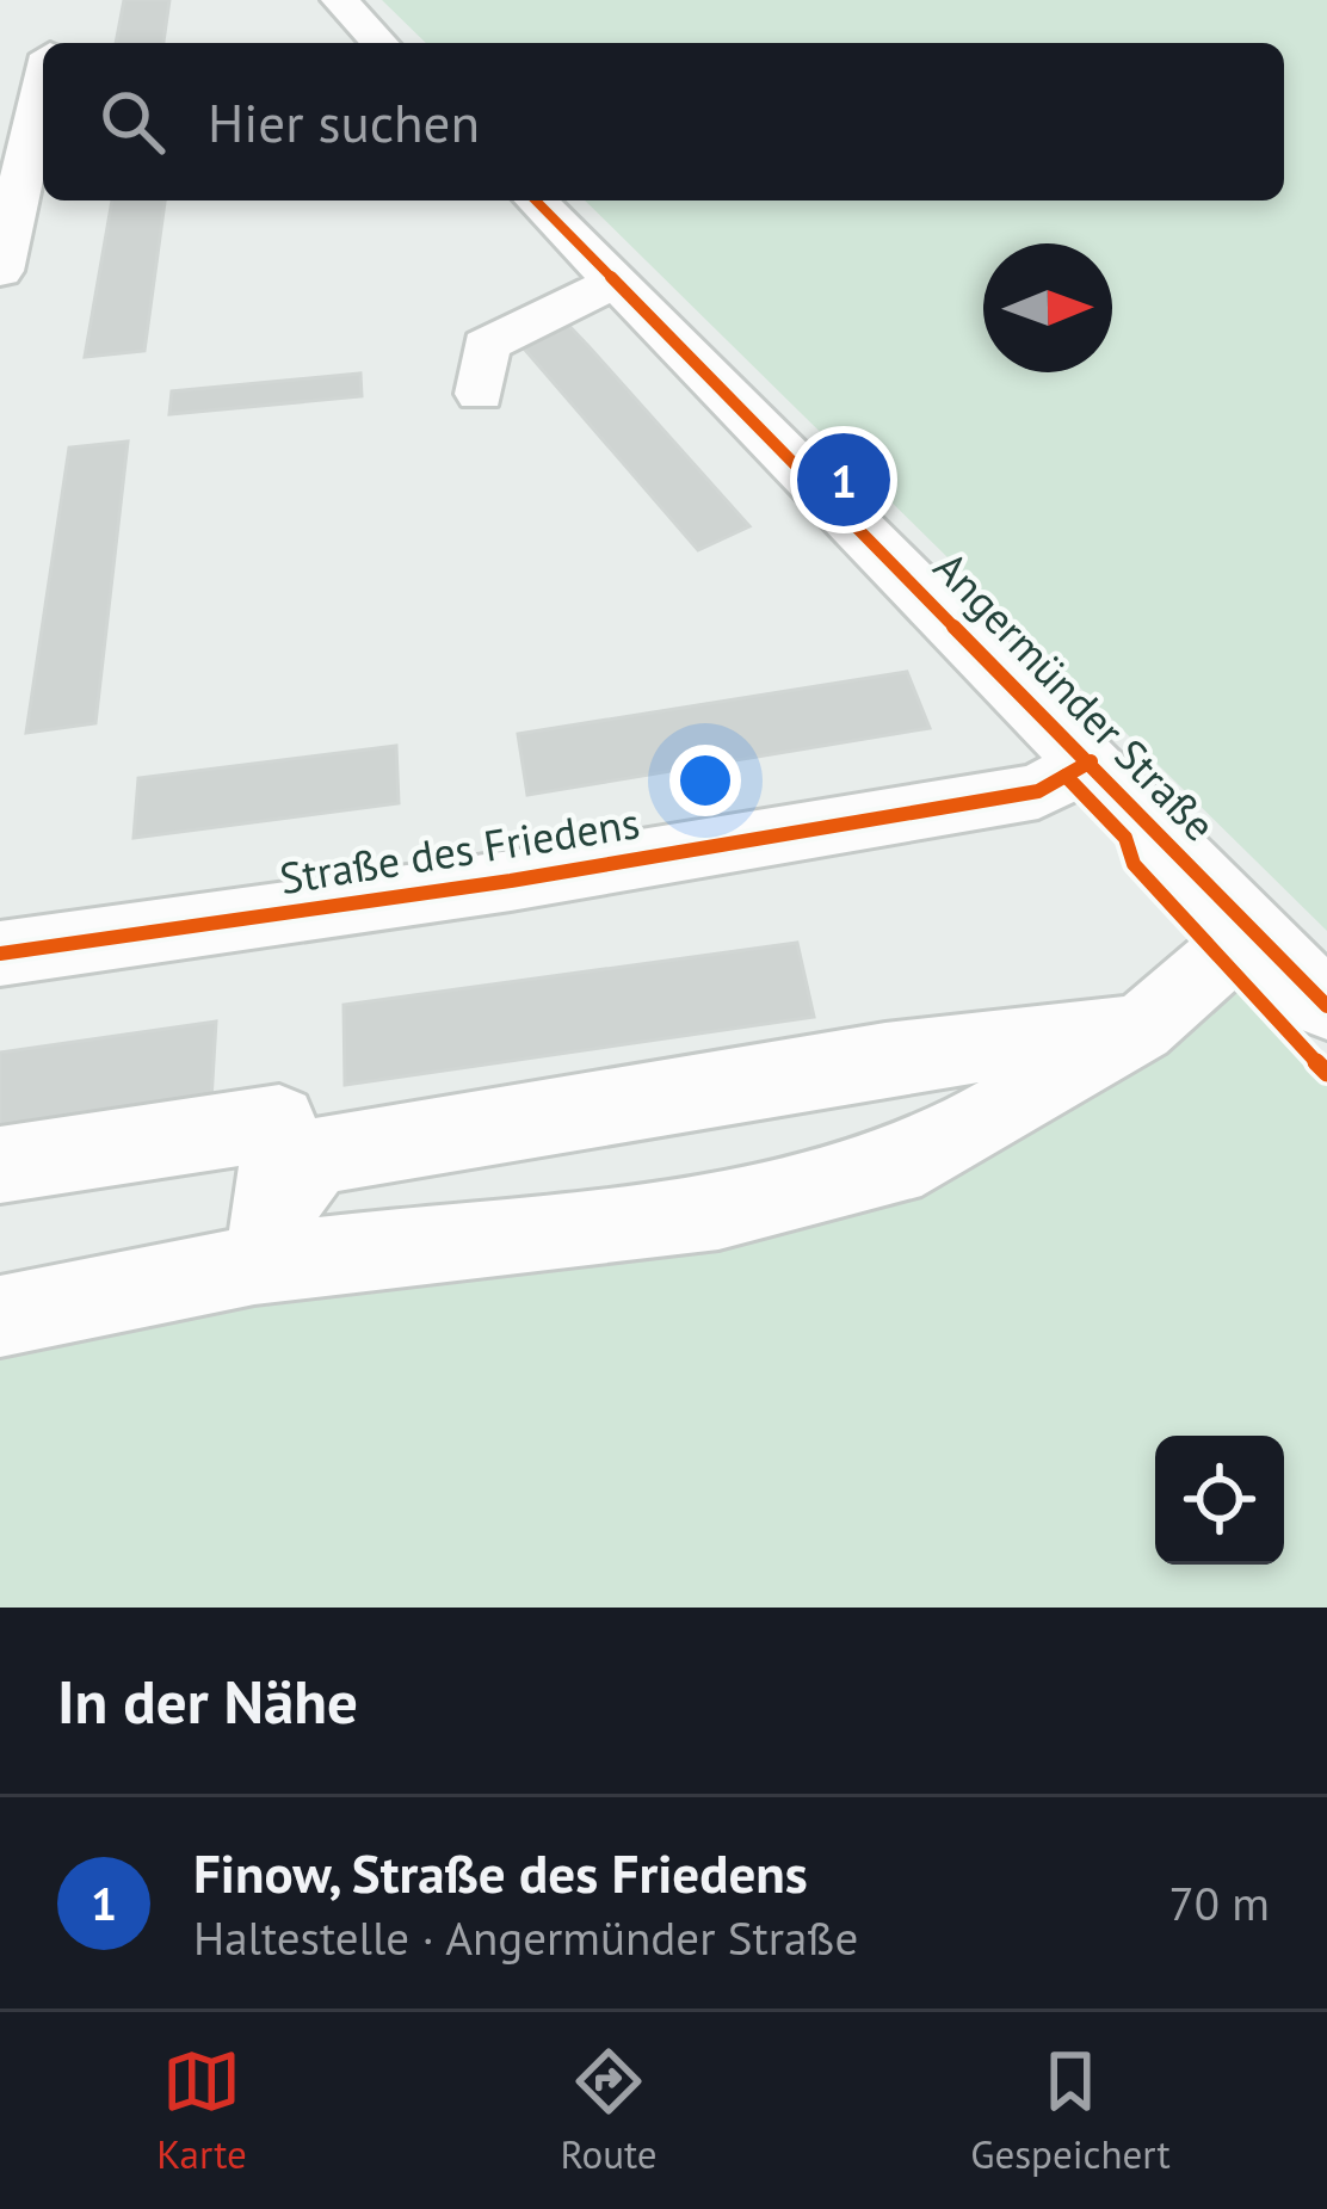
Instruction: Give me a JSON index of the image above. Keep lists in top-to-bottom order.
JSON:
{
  "streets": {
    "street": ["Angermünder Straße", "Straße des Friedens"]
  },
  "crossings": [
    ["Angermünder Straße", "Straße des Friedens"]
  ],
  "north": "right",
  "page": {
    "search": "Hier suchen",
    "pins": "1",
    "heading": "In der Nähe",
    "list": [
      {
        "mark": "1",
        "name": "Finow, Straße des Friedens",
        "note": "Haltestelle · Angermünder Straße",
        "value": "70 m"
      }
    ],
    "nav": ["Karte", "Route", "Gespeichert"]
  }
}
